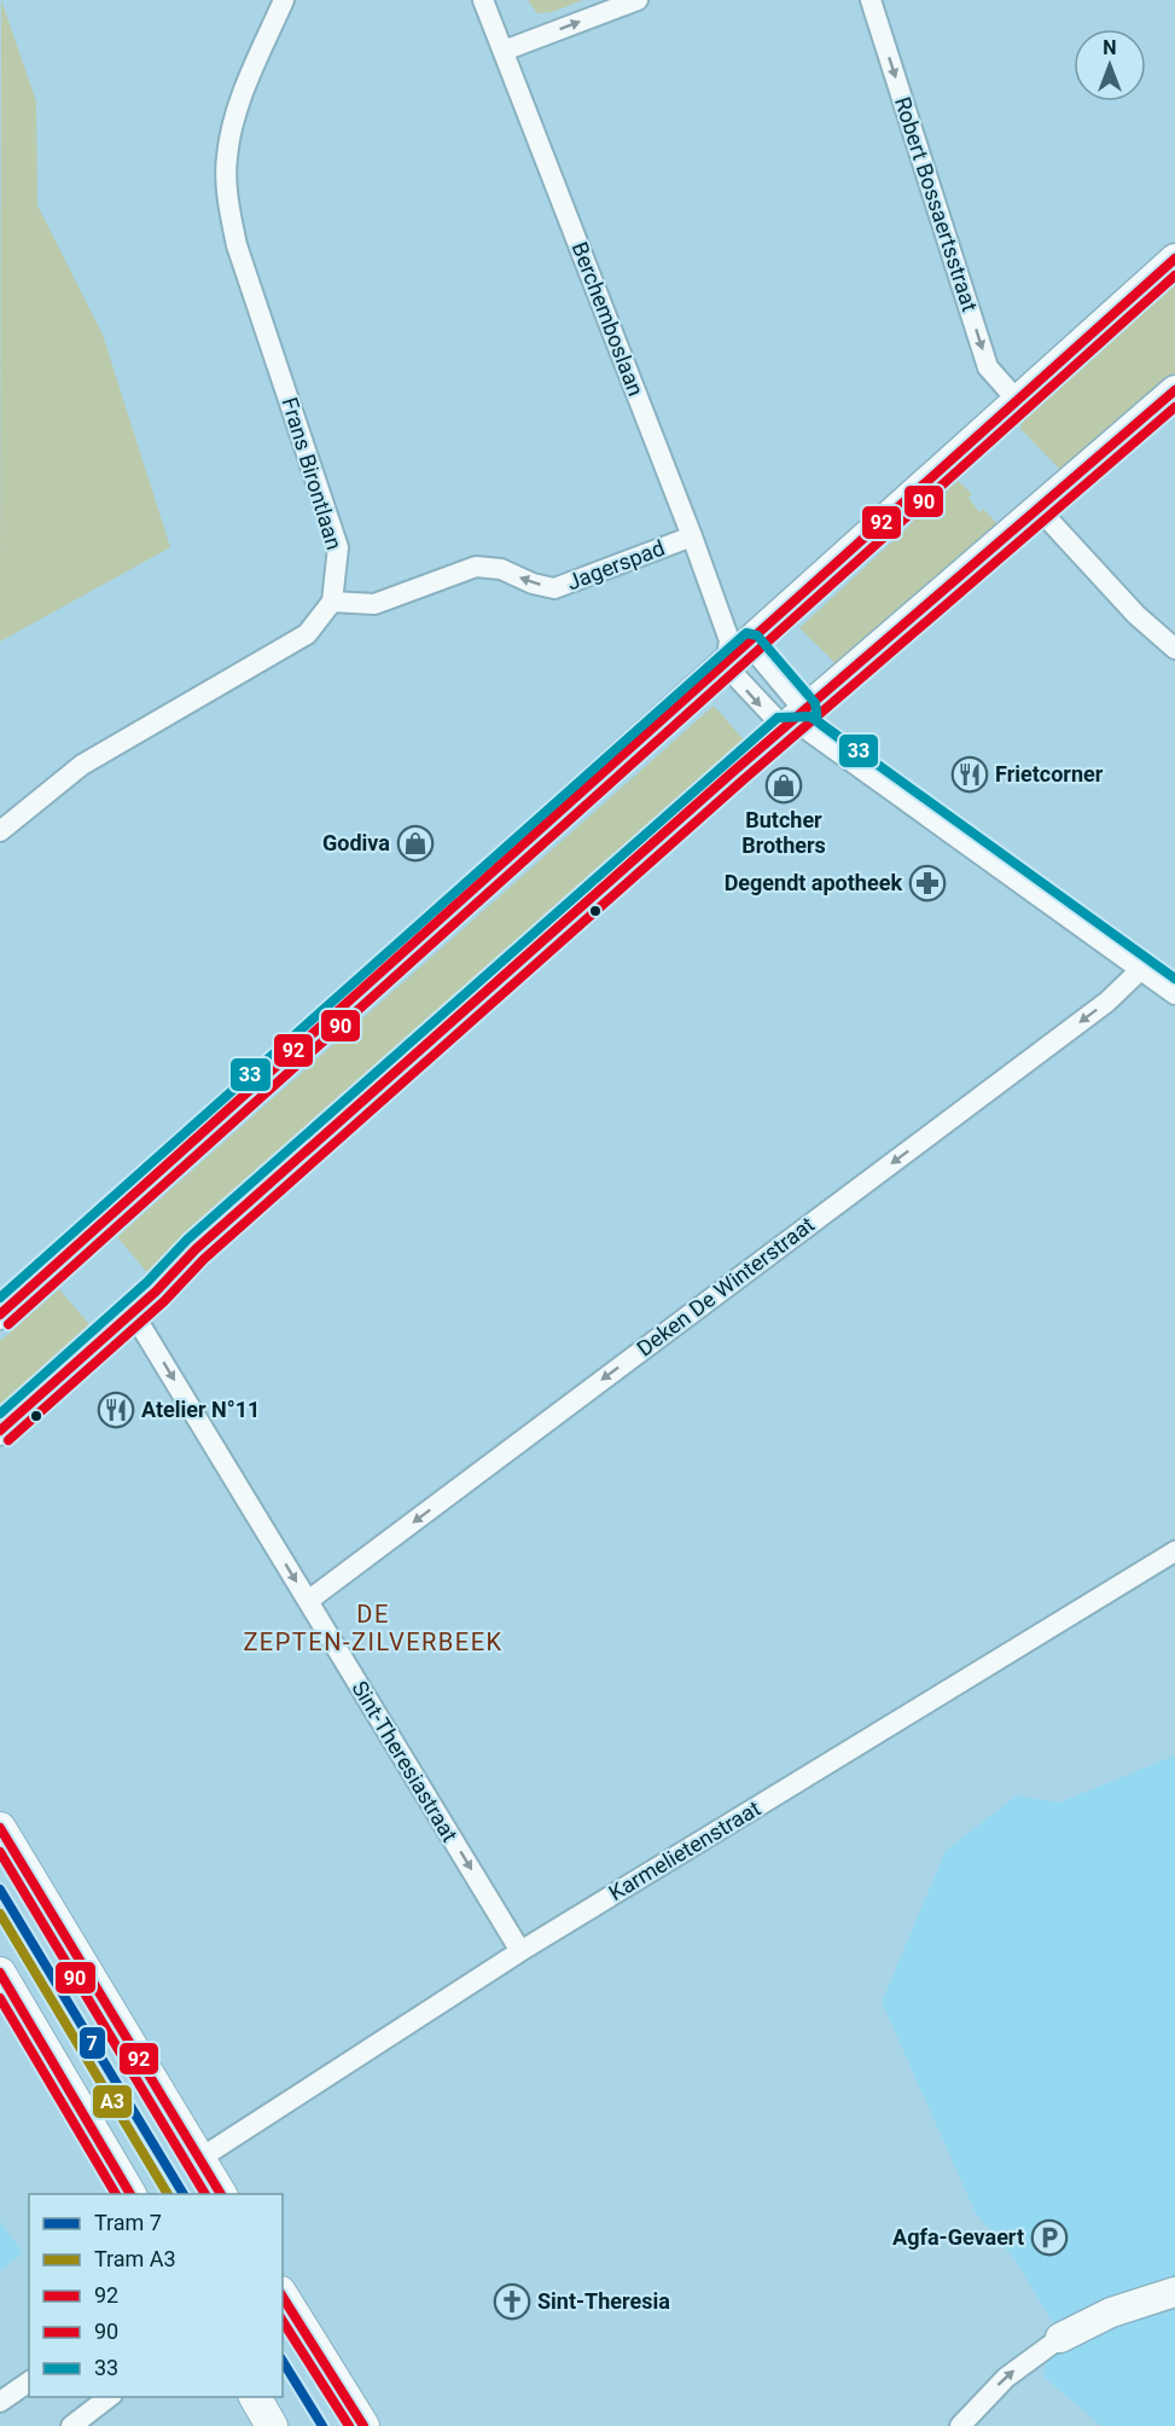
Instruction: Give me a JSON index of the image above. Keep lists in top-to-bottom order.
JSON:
{
  "streets": {
    "street": [
      "Robert Bossaertsstraat",
      "Berchemboslaan",
      "Frans Birontlaan",
      "Jagerspad",
      "Deken De Winterstraat",
      "Sint-Theresiastraat",
      "Karmelietenstraat"
    ]
  },
  "crossings": [
    ["Berchemboslaan", "Jagerspad"],
    ["Frans Birontlaan", "Jagerspad"],
    ["Deken De Winterstraat", "Sint-Theresiastraat"],
    ["Sint-Theresiastraat", "Karmelietenstraat"]
  ],
  "one_way": [
    "Robert Bossaertsstraat",
    "Jagerspad",
    "Deken De Winterstraat",
    "Sint-Theresiastraat"
  ],
  "districts": ["DE ZEPTEN-ZILVERBEEK"],
  "places": {
    "restaurant": ["Frietcorner", "Atelier N°11"],
    "shop": ["Butcher Brothers", "Godiva"],
    "pharmacy": ["Degendt apotheek"],
    "parking": ["Agfa-Gevaert"],
    "church": ["Sint-Theresia"]
  },
  "lines": [
    "transit line 92",
    "transit line 90",
    "transit line 33",
    "tram line 7",
    "tram line A3"
  ],
  "legend": [
    "Tram 7",
    "Tram A3",
    "92",
    "90",
    "33"
  ],
  "north": "top"
}
